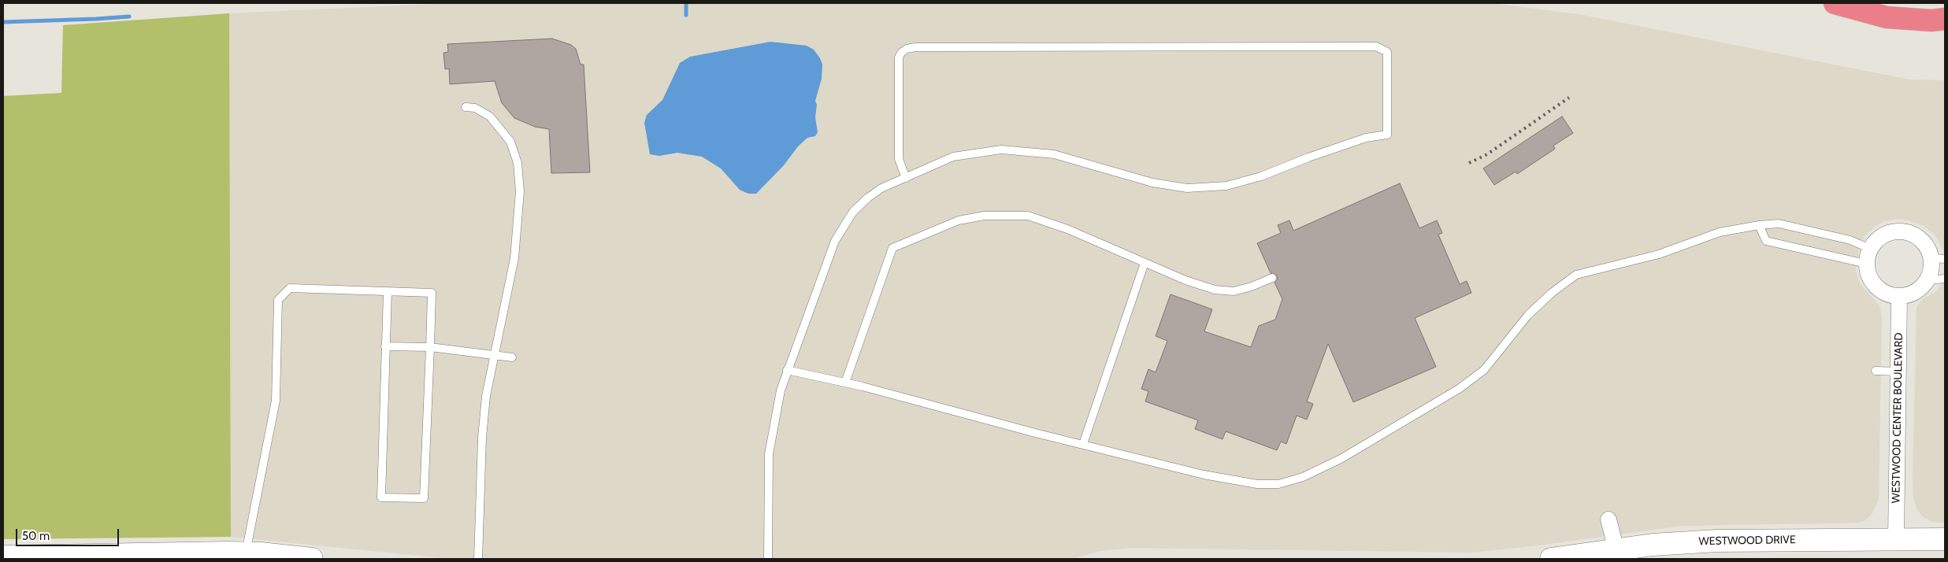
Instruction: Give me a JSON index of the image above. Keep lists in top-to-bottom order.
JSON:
{
  "streets": {
    "street": ["WESTWOOD CENTER BOULEVARD", "WESTWOOD DRIVE"]
  },
  "crossings": [
    ["WESTWOOD CENTER BOULEVARD", "WESTWOOD DRIVE"]
  ],
  "scale_bar": "50 m"
}
